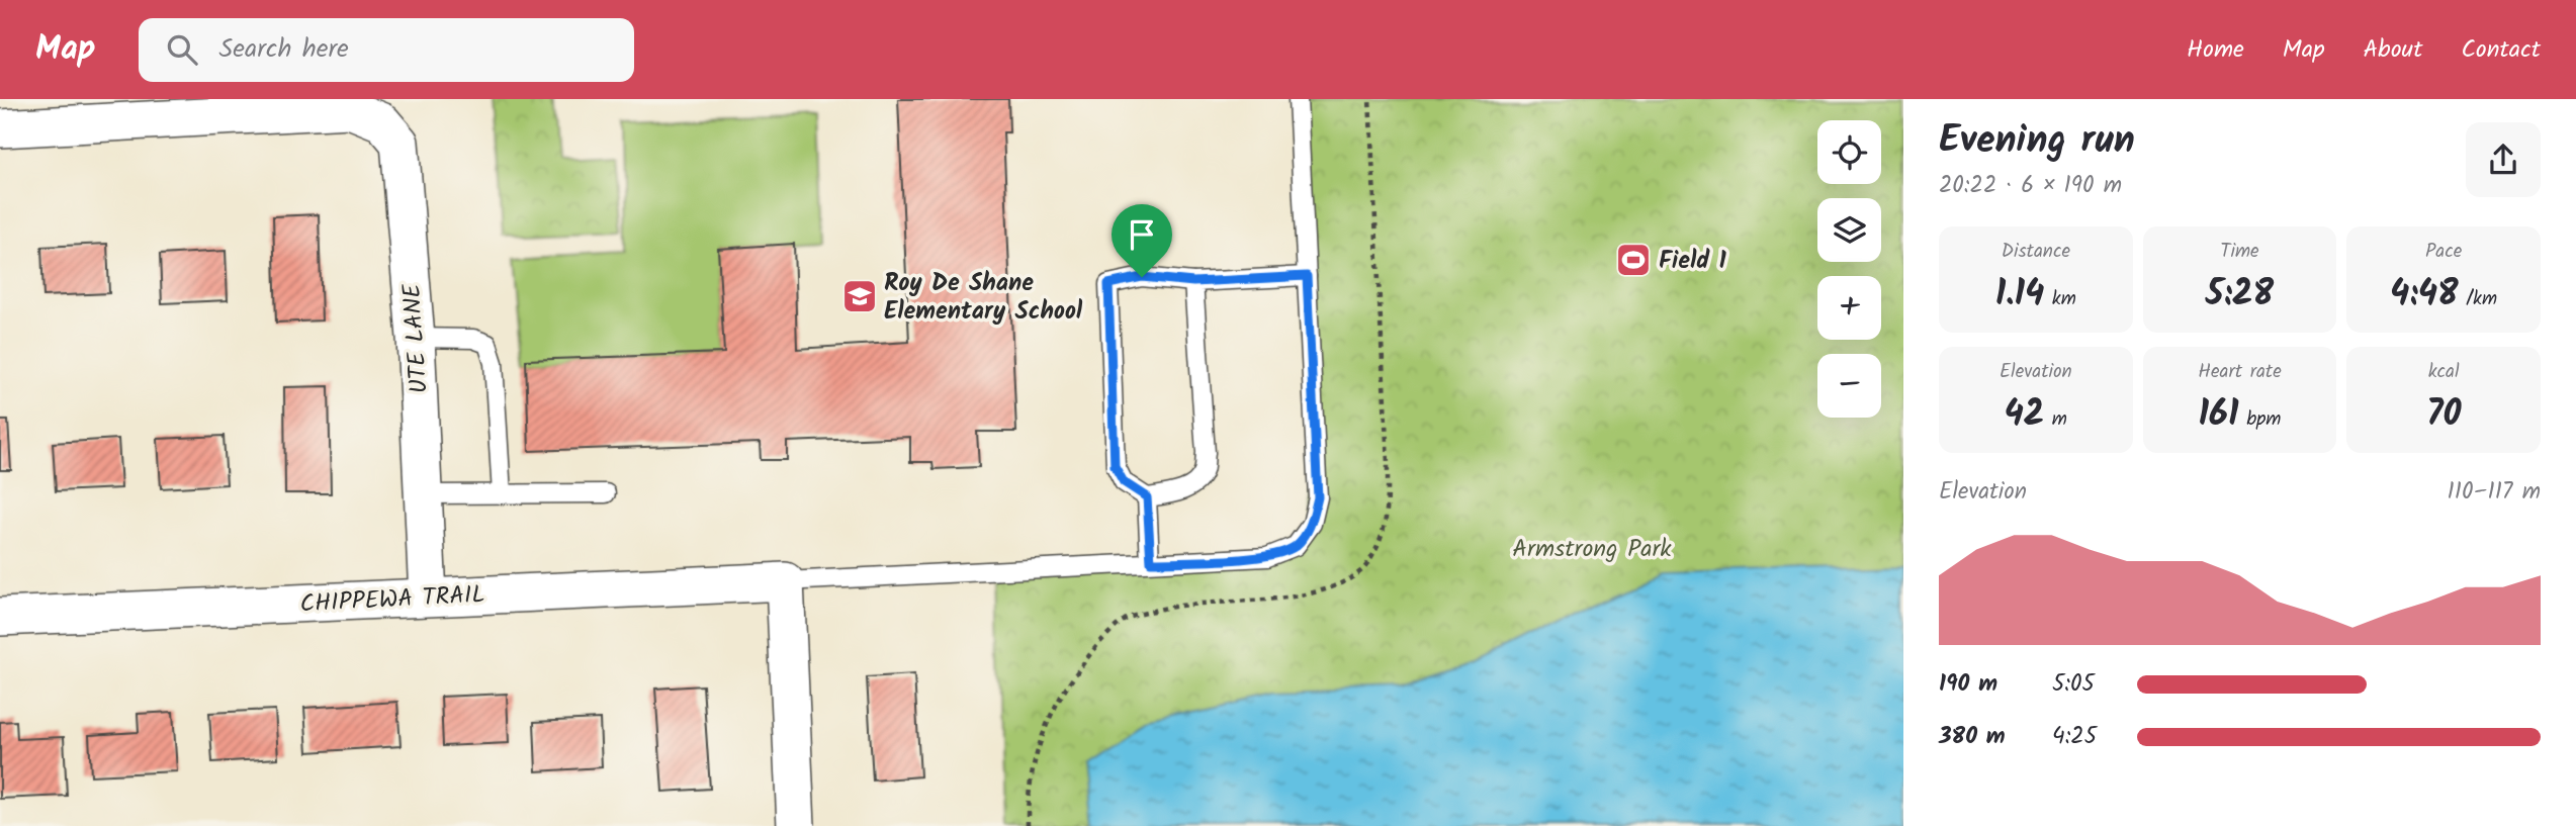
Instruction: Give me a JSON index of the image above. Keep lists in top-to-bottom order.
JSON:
{
  "streets": {
    "street": ["UTE LANE", "CHIPPEWA TRAIL"]
  },
  "crossings": [
    ["UTE LANE", "CHIPPEWA TRAIL"]
  ],
  "parks": ["Armstrong Park"],
  "places": {
    "sports": ["Field 1"],
    "school or university": ["Roy De Shane Elementary School"]
  },
  "page": {
    "header": "Map",
    "search": "Search here",
    "nav": [
      "Home",
      "Map",
      "About",
      "Contact"
    ],
    "heading": ["Evening run", "20:22 · 6 × 190 m"],
    "map_buttons": ["+", "−"],
    "stats": [
      ["Distance", "1.14 km"],
      ["Time", "5:28"],
      ["Pace", "4:48 /km"],
      ["Elevation", "42 m"],
      ["Heart rate", "161 bpm"],
      ["kcal", "70"]
    ],
    "chart": ["Elevation", "110–117 m"],
    "list": [
      {
        "name": "190 m",
        "note": "5:05"
      },
      {
        "name": "380 m",
        "note": "4:25"
      }
    ]
  }
}
